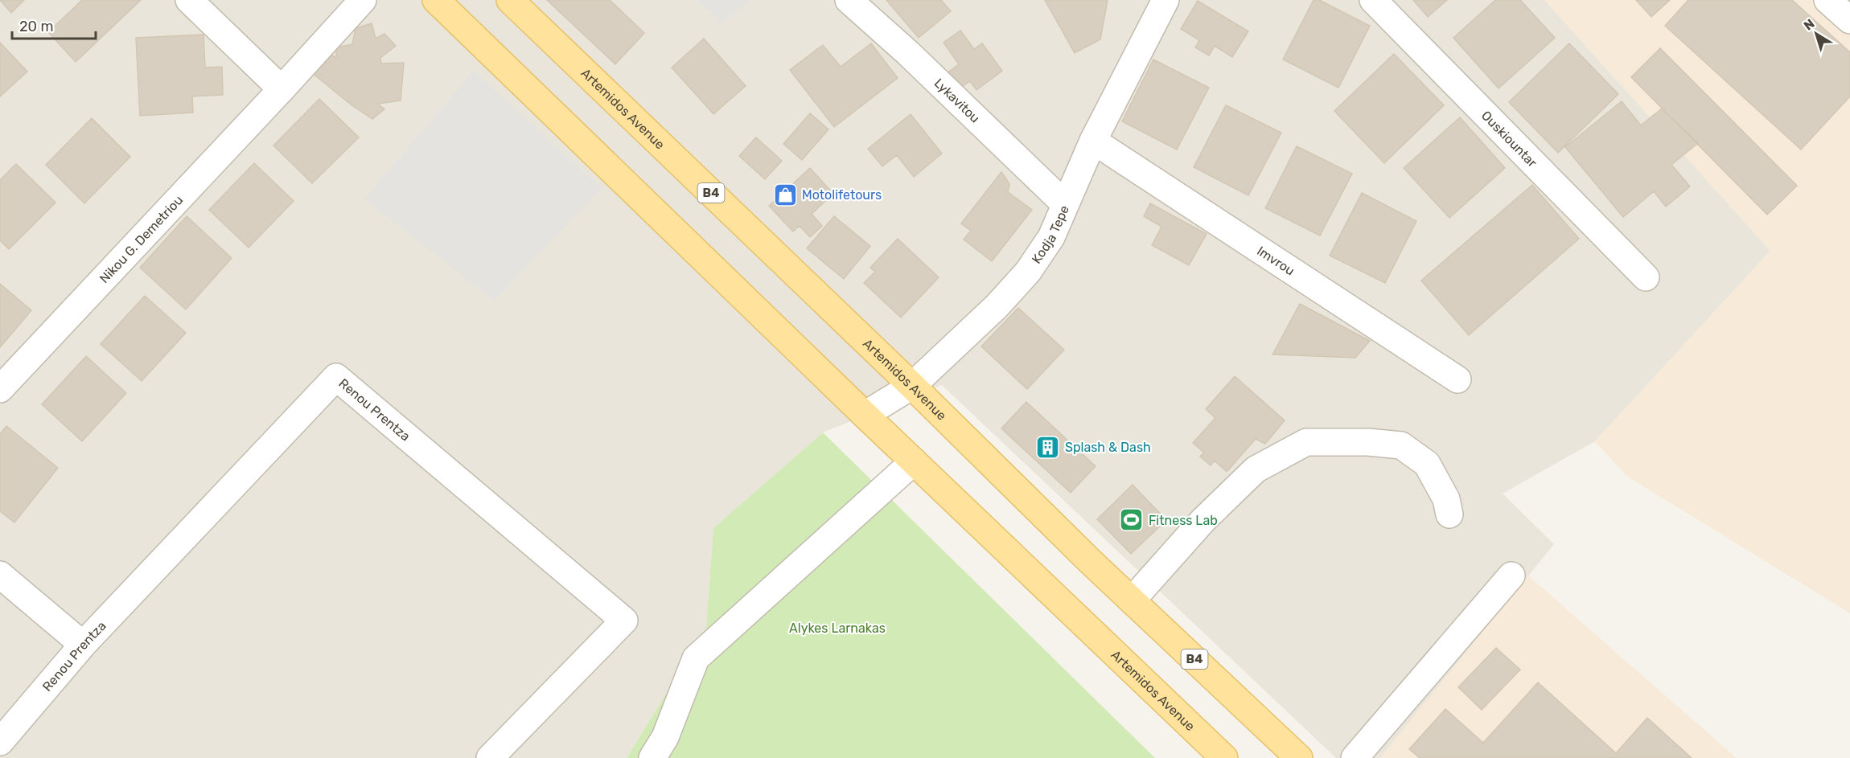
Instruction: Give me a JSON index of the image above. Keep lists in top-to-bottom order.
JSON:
{
  "streets": {
    "main road": ["Artemidos Avenue", "B4"],
    "street": [
      "Lykavitou",
      "Ouskiountar",
      "Kodja Tepe",
      "Nikou G. Demetriou",
      "Imvrou",
      "Renou Prentza"
    ]
  },
  "crossings": [
    ["Lykavitou", "Kodja Tepe"],
    ["Artemidos Avenue", "Kodja Tepe"],
    ["Kodja Tepe", "Imvrou"]
  ],
  "parks": ["Alykes Larnakas"],
  "places": {
    "shop": ["Motolifetours"],
    "building": ["Splash & Dash"],
    "sports": ["Fitness Lab"]
  },
  "scale_bar": "20 m",
  "north": "top left"
}
